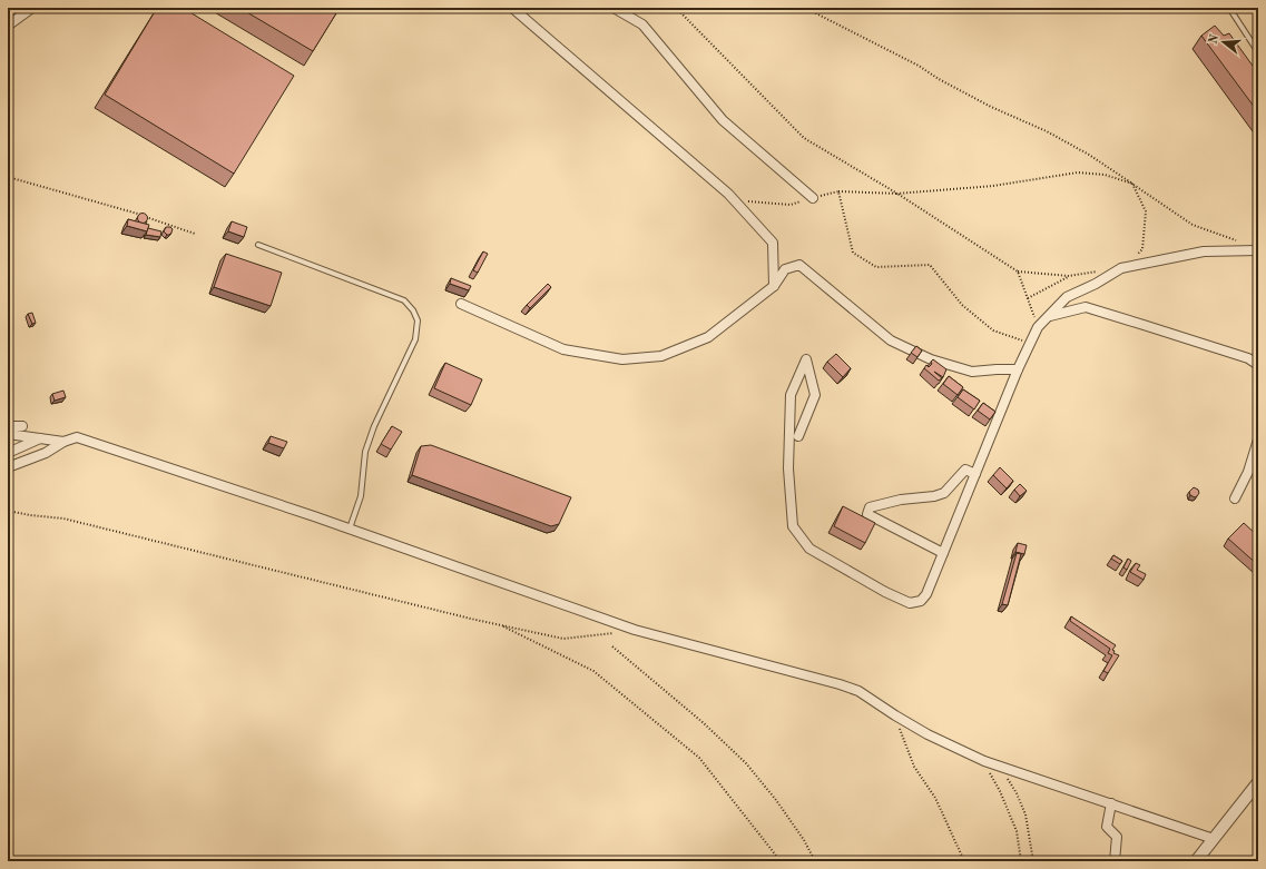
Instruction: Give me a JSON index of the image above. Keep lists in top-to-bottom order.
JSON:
{
  "north": "left"
}
